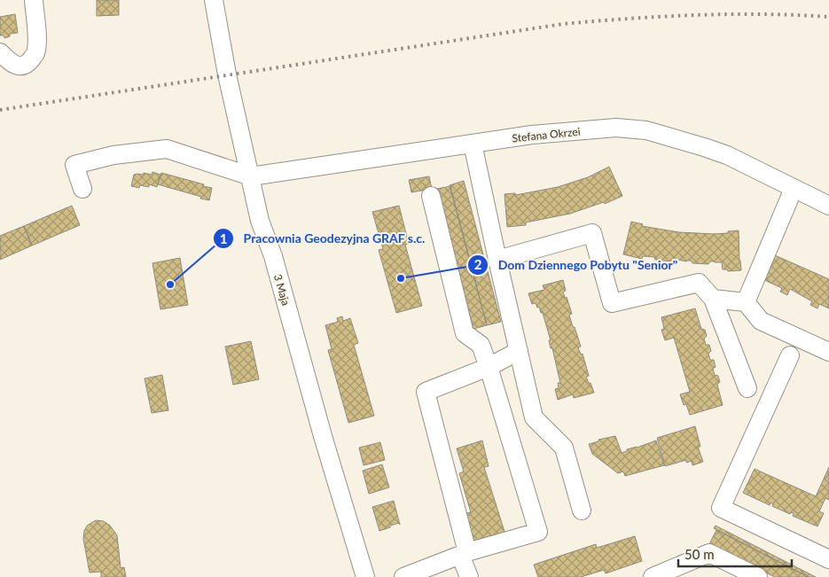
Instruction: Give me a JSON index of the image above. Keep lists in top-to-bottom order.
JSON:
{
  "streets": {
    "street": ["Stefana Okrzei", "3 Maja"]
  },
  "crossings": [
    ["Stefana Okrzei", "3 Maja"]
  ],
  "places": ["Dom Dziennego Pobytu \"Senior\"", "Pracownia Geodezyjna GRAF s.c."],
  "scale_bar": "50 m"
}
